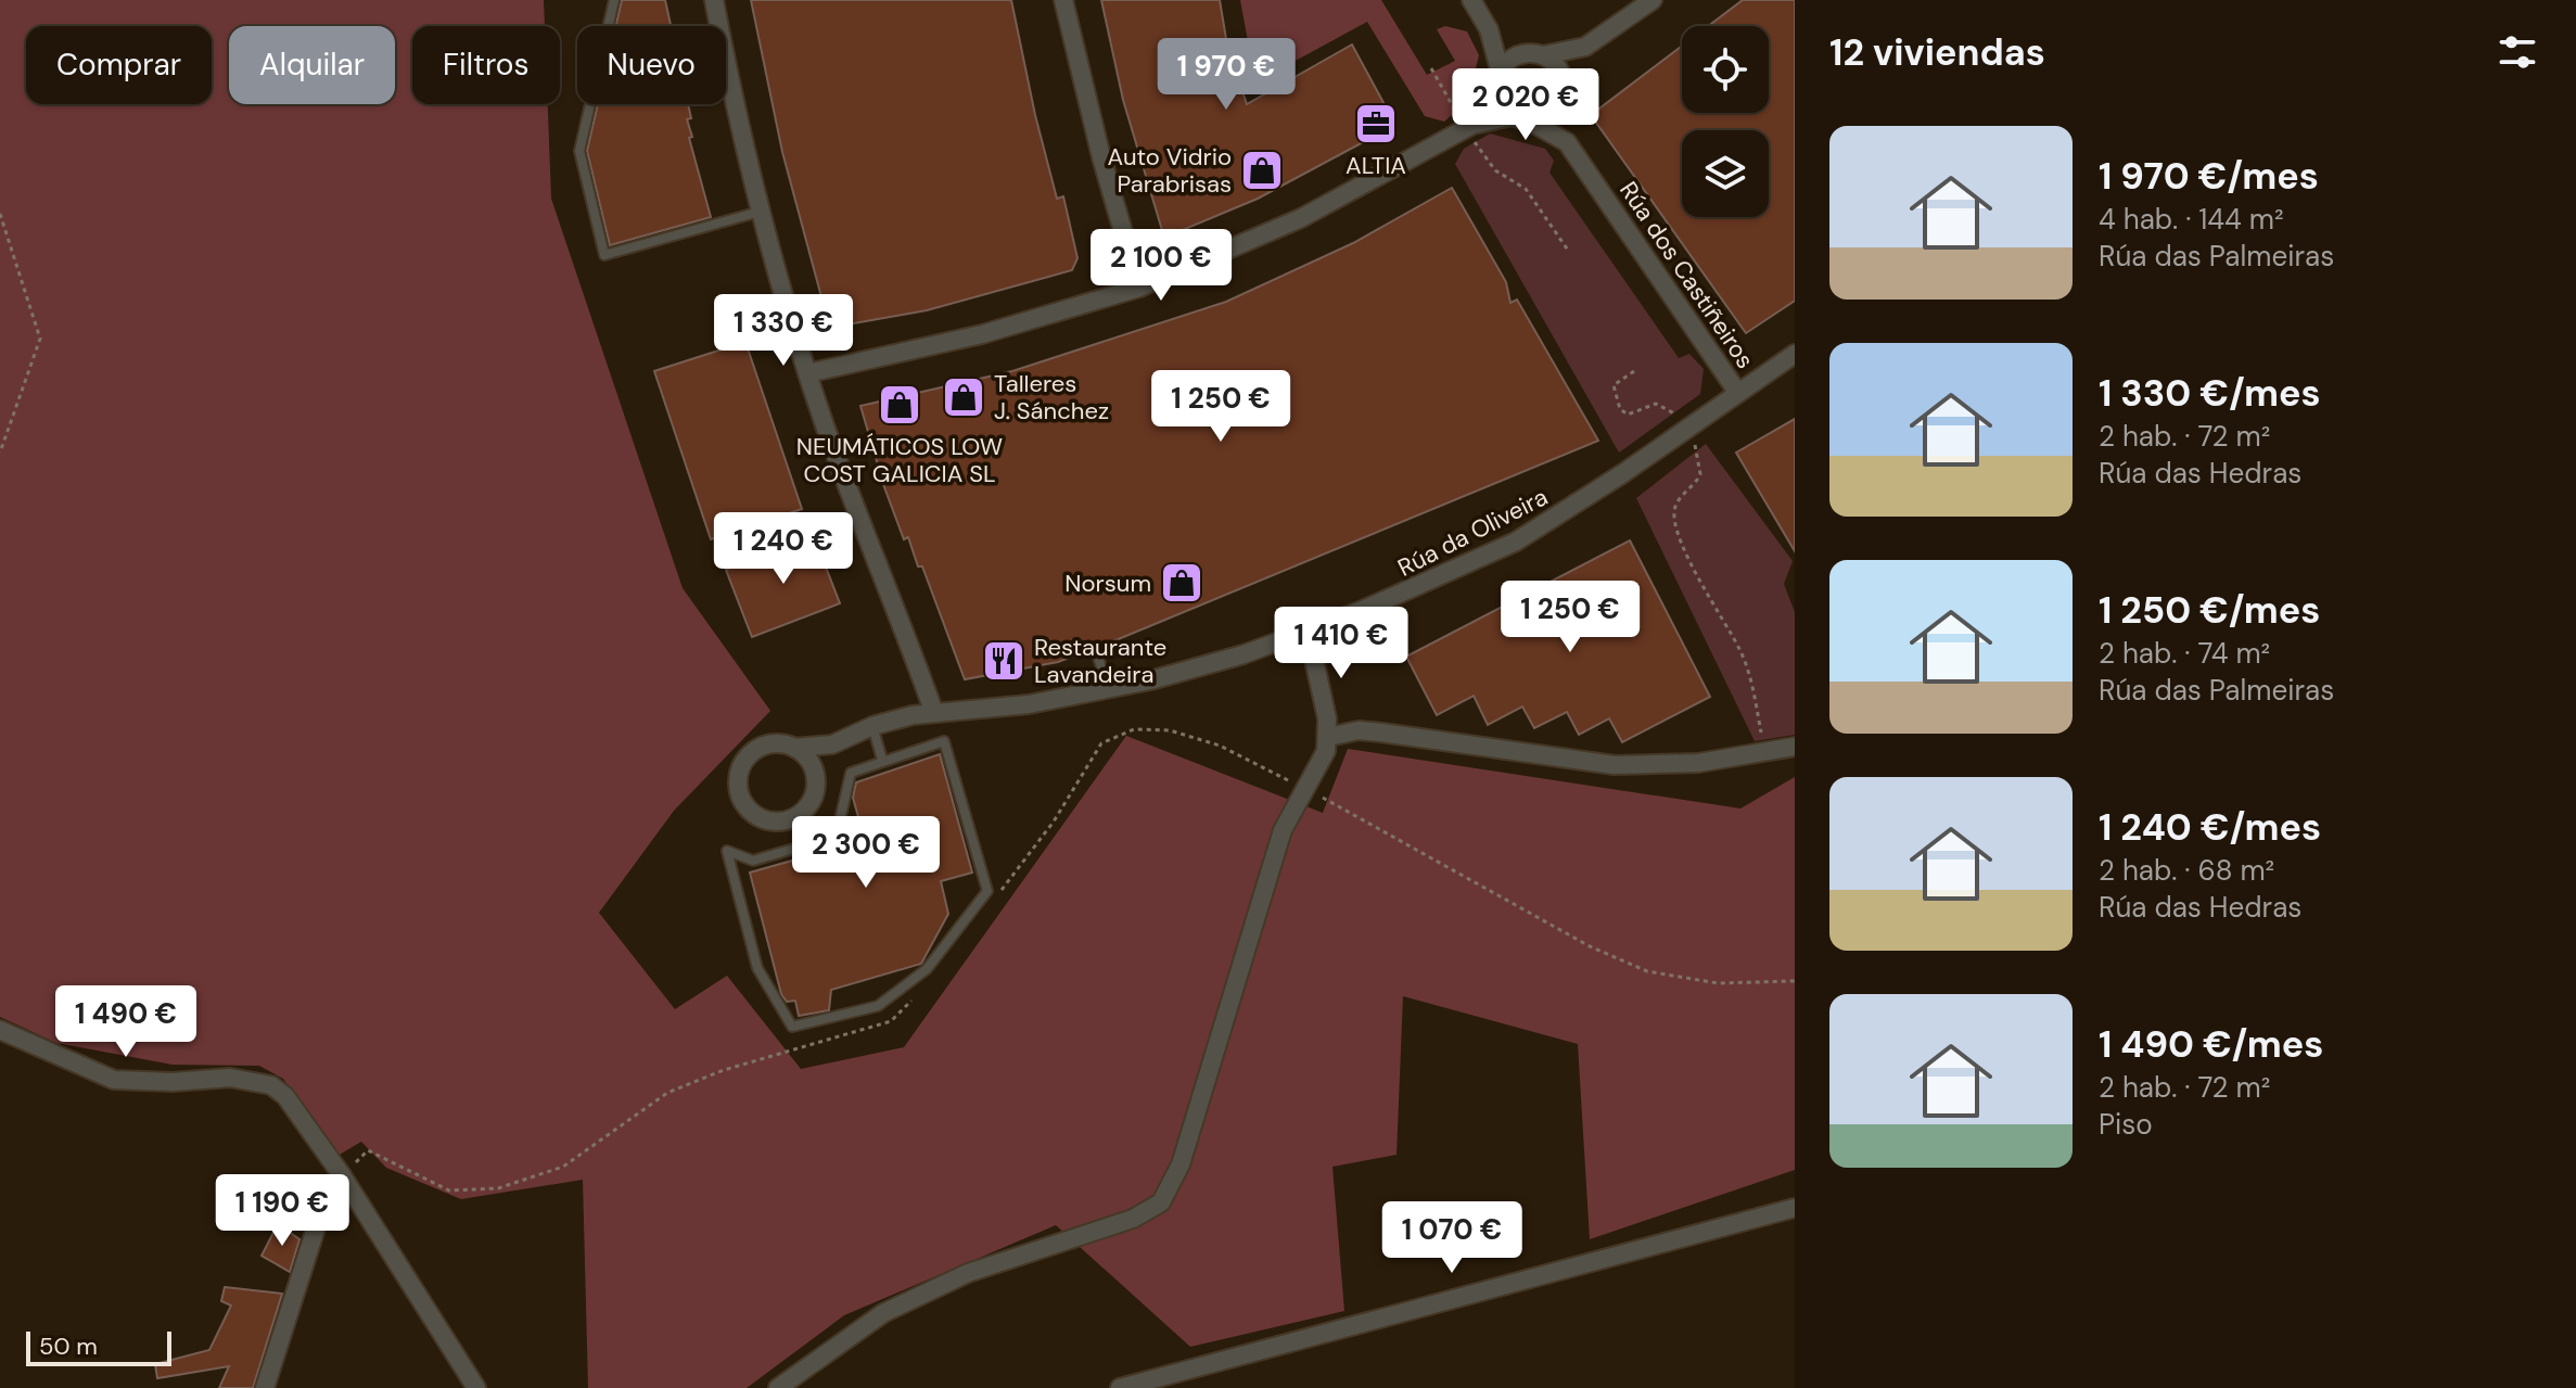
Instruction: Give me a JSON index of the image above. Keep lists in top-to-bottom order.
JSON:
{
  "streets": {
    "street": ["Rúa dos Castiñeiros", "Rúa da Oliveira"]
  },
  "crossings": [
    ["Rúa dos Castiñeiros", "Rúa da Oliveira"]
  ],
  "places": {
    "office": ["ALTIA"],
    "shop": [
      "Auto Vidrio Parabrisas",
      "Talleres J. Sánchez",
      "NEUMÁTICOS LOW COST GALICIA SL",
      "Norsum"
    ],
    "restaurant": ["Restaurante Lavandeira"]
  },
  "scale_bar": "50 m",
  "page": {
    "heading": "12 viviendas",
    "chip": [
      "Comprar",
      "Alquilar",
      "Filtros",
      "Nuevo"
    ],
    "price": [
      "1 970 €",
      "2 020 €",
      "2 100 €",
      "1 330 €",
      "1 250 €",
      "1 240 €",
      "1 250 €",
      "1 410 €",
      "2 300 €",
      "1 490 €",
      "1 190 €",
      "1 070 €"
    ],
    "list": [
      {
        "name": "1 970 €/mes",
        "note": "4 hab. · 144 m² · Rúa das Palmeiras"
      },
      {
        "name": "1 330 €/mes",
        "note": "2 hab. · 72 m² · Rúa das Hedras"
      },
      {
        "name": "1 250 €/mes",
        "note": "2 hab. · 74 m² · Rúa das Palmeiras"
      },
      {
        "name": "1 240 €/mes",
        "note": "2 hab. · 68 m² · Rúa das Hedras"
      },
      {
        "name": "1 490 €/mes",
        "note": "2 hab. · 72 m² · Piso"
      }
    ],
    "scale": "50 m"
  }
}
